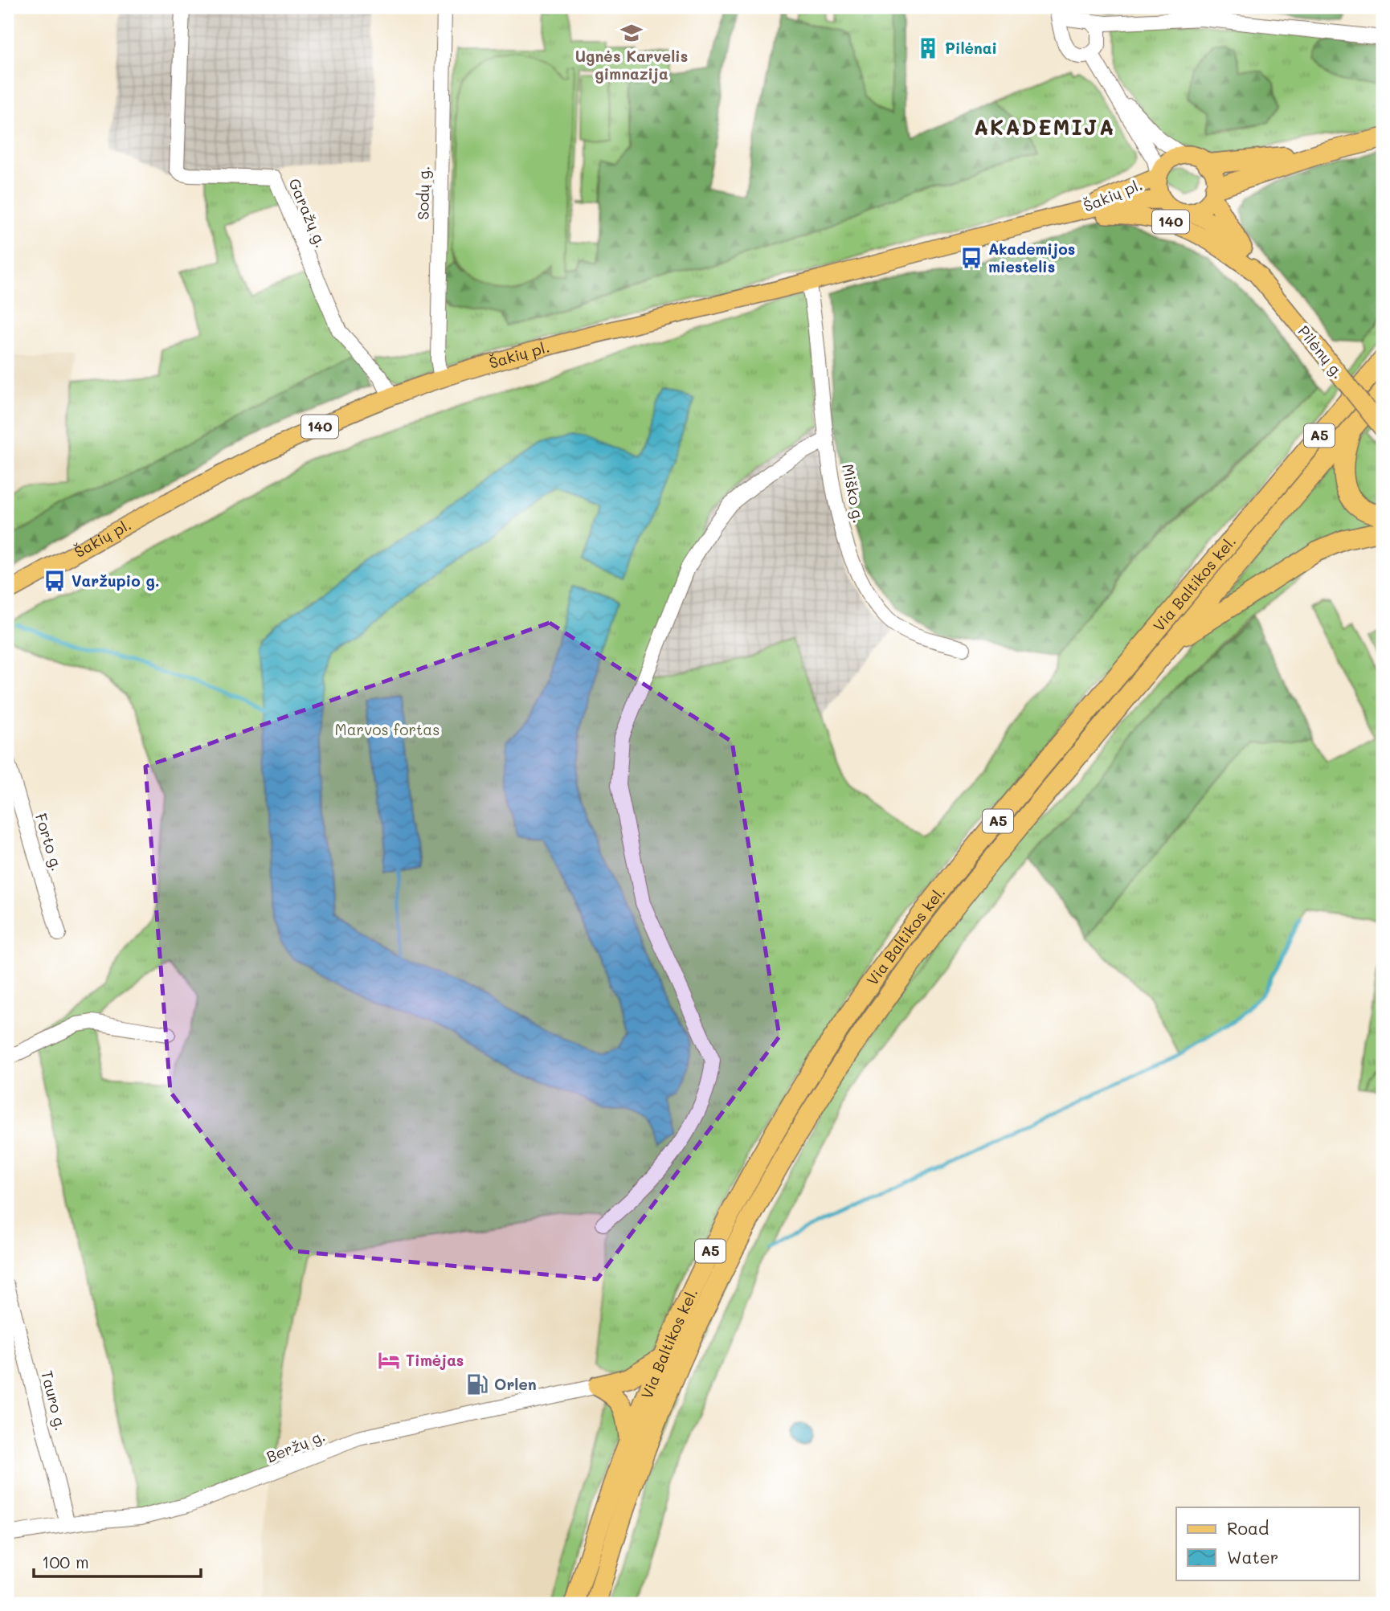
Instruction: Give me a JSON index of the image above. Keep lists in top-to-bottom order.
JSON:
{
  "streets": {
    "highway": ["A5", "Via Baltikos kel."],
    "main road": ["Šakių pl.", "140", "Pilėnų g."],
    "street": [
      "Sodų g.",
      "Garažų g.",
      "Miško g.",
      "Forto g.",
      "Tauro g.",
      "Beržų g."
    ]
  },
  "crossings": [
    ["Sodų g.", "Šakių pl."],
    ["Šakių pl.", "Garažų g."],
    ["Šakių pl.", "140"],
    ["Šakių pl.", "Pilėnų g."],
    ["Šakių pl.", "Miško g."],
    ["140", "Pilėnų g."],
    ["Tauro g.", "Beržų g."]
  ],
  "districts": ["AKADEMIJA"],
  "parks": ["Marvos fortas"],
  "places": {
    "school or university": ["Ugnės Karvelis gimnazija"],
    "building": ["Pilėnai"],
    "bus stop": ["Akademijos miestelis", "Varžupio g."],
    "hotel": ["Timėjas"],
    "fuel station": ["Orlen"]
  },
  "legend": ["Road", "Water"],
  "scale_bar": "100 m"
}
